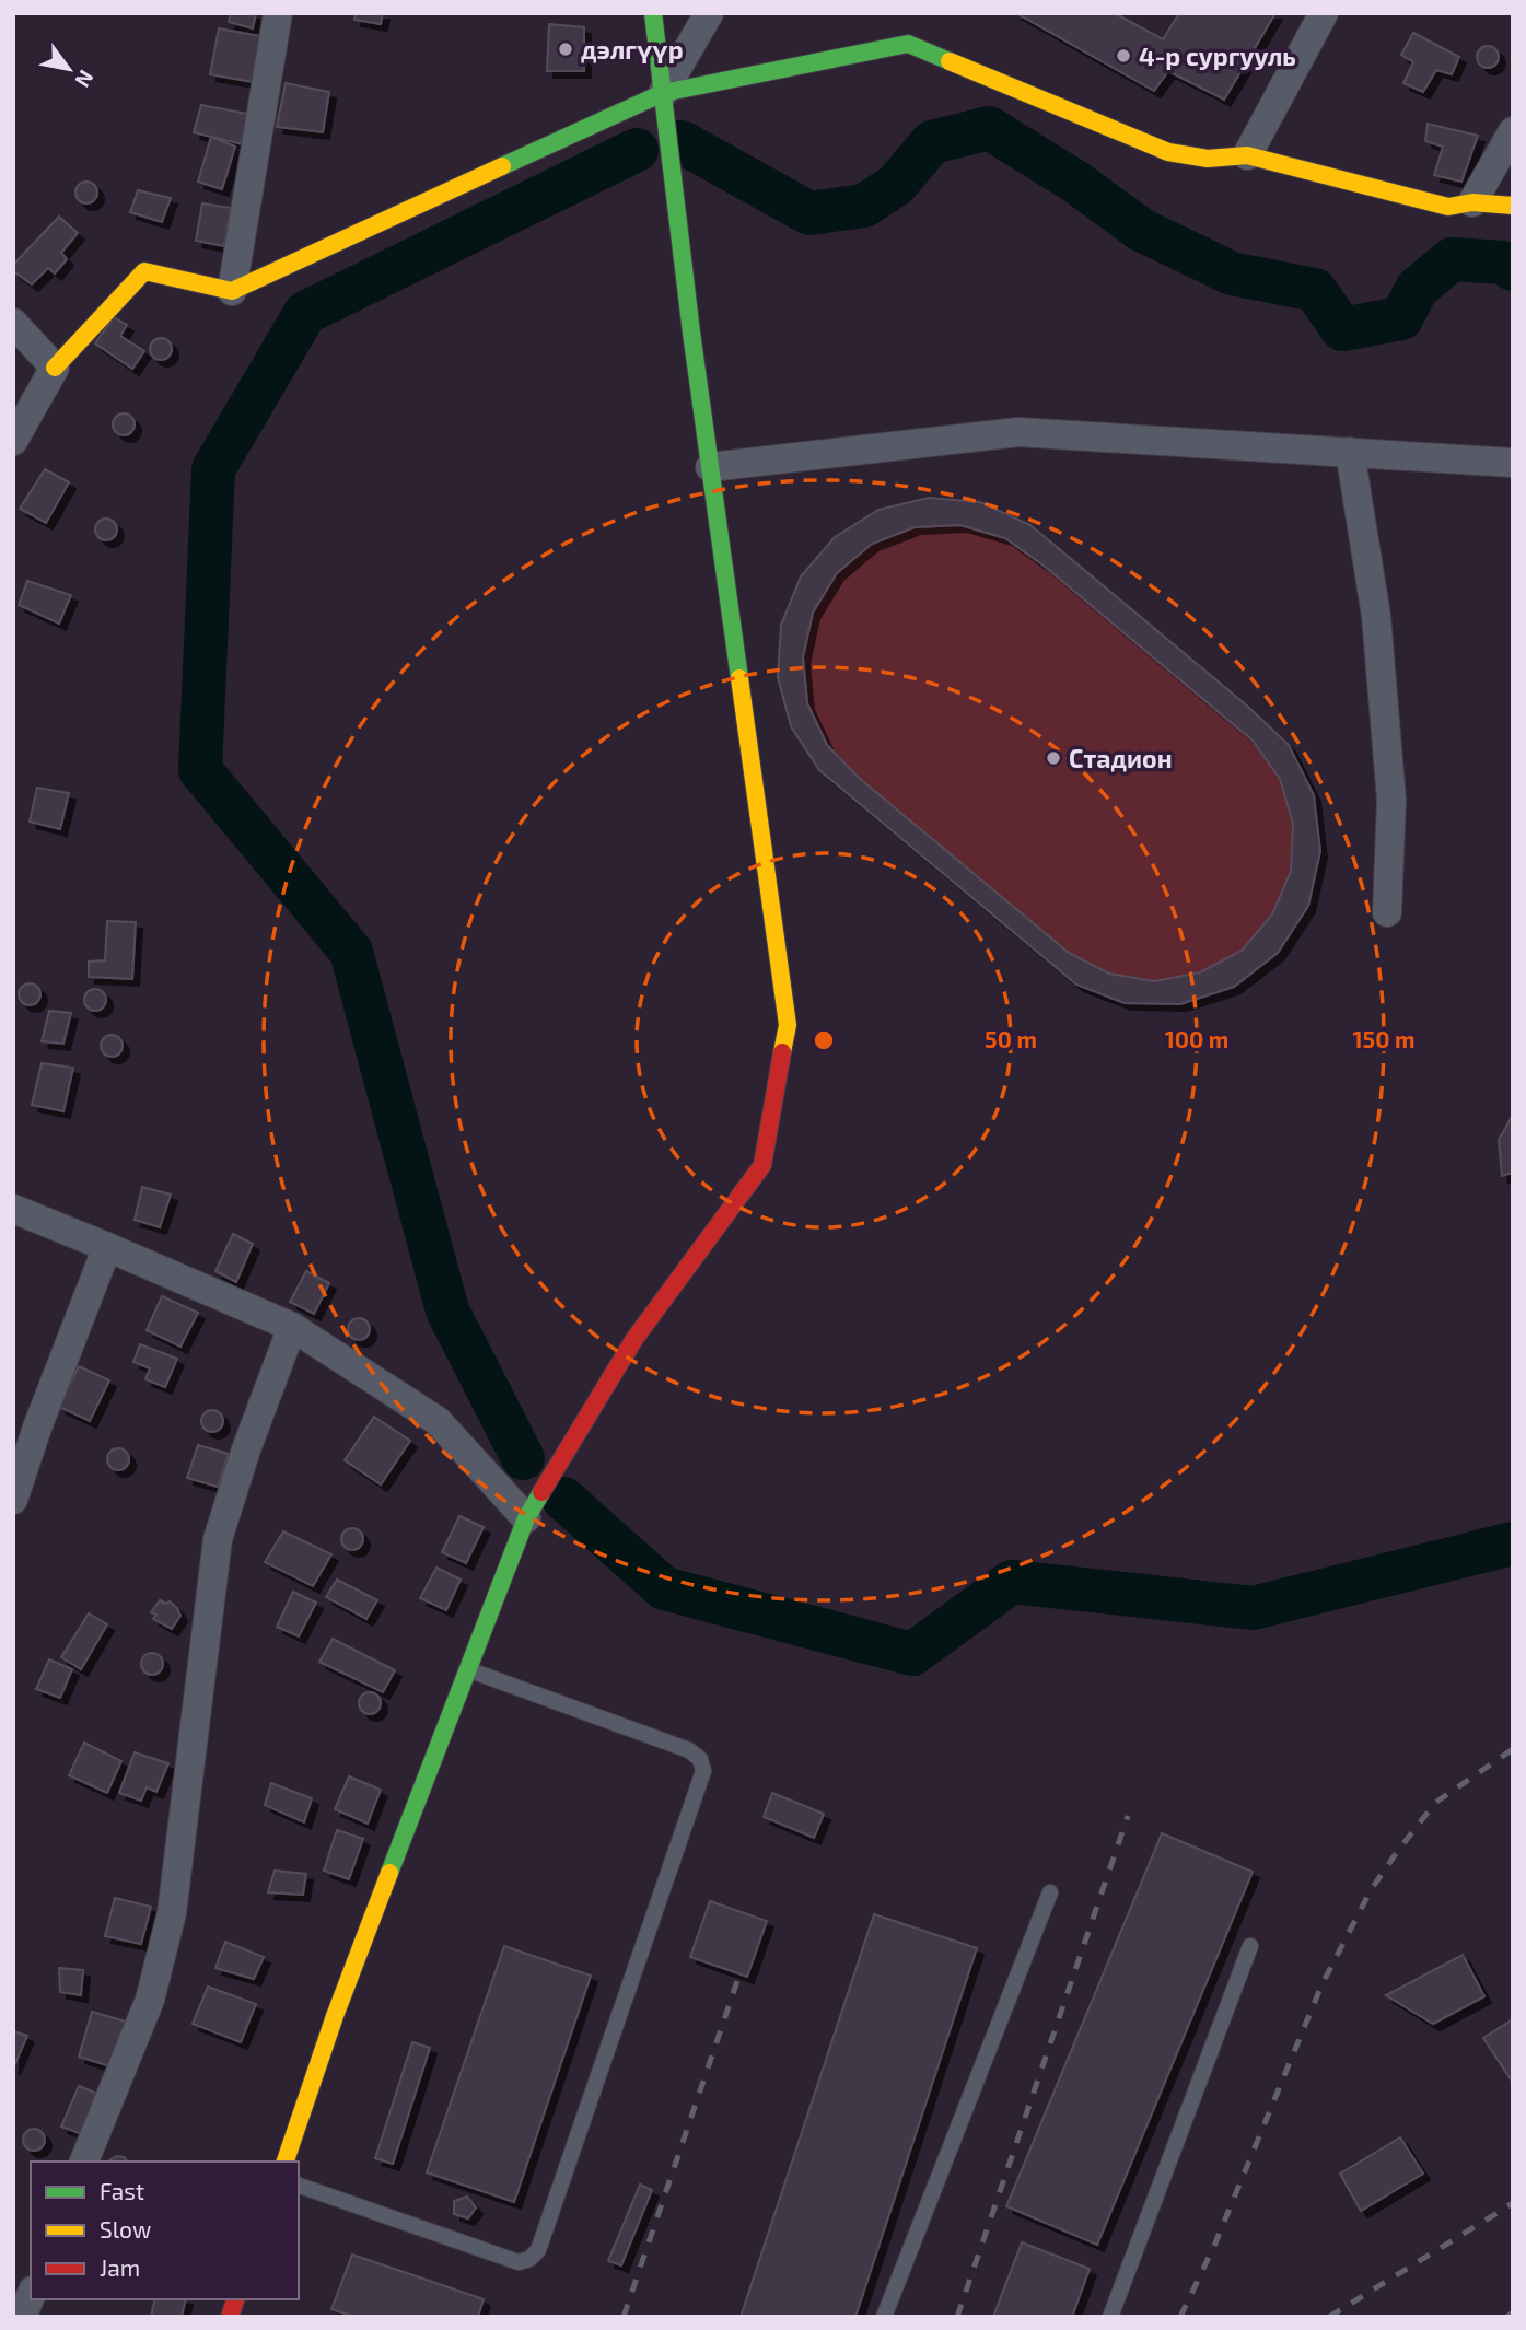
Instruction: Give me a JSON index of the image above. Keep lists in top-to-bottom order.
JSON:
{
  "places": ["дэлгүүр", "4-р сургууль", "Стадион"],
  "legend": ["Fast", "Slow", "Jam"],
  "north": "bottom right",
  "rings": ["50 m", "100 m", "150 m"]
}
